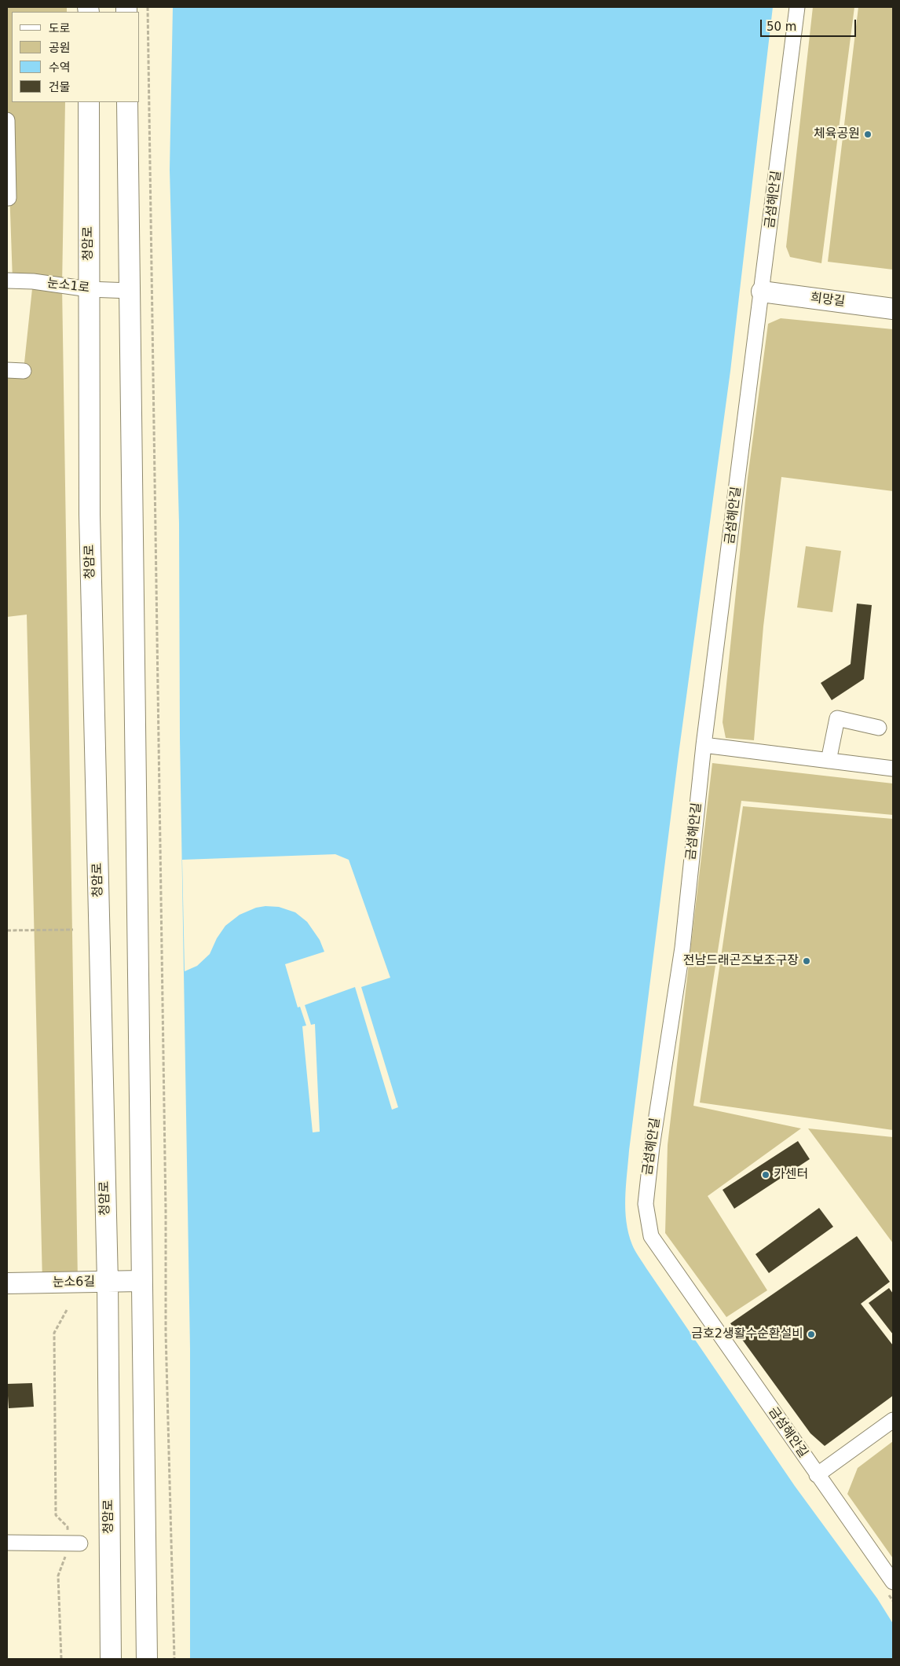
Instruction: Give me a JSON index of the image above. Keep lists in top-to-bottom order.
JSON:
{
  "streets": {
    "main road": ["청암로", "희망길", "눈소6길"],
    "street": ["금섬해안길", "눈소1로"]
  },
  "crossings": [
    ["금섬해안길", "희망길"],
    ["청암로", "눈소1로"],
    ["청암로", "눈소6길"]
  ],
  "places": [
    "체육공원",
    "전남드래곤즈보조구장",
    "카센터",
    "금호2생활수순환설비"
  ],
  "legend": [
    "도로",
    "공원",
    "수역",
    "건물"
  ],
  "scale_bar": "50 m"
}
